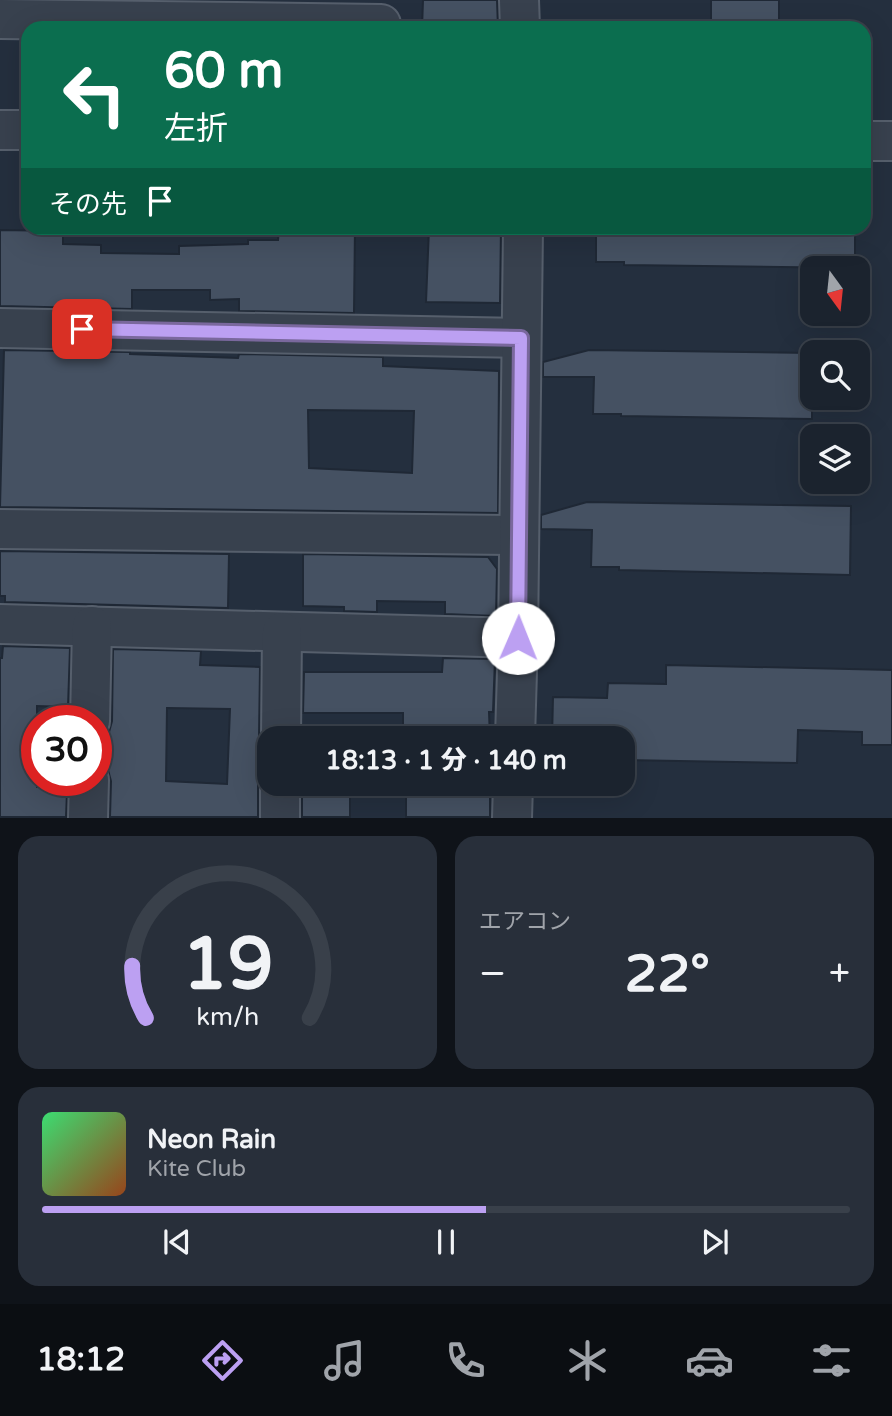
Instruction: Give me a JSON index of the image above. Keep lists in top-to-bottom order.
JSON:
{
  "north": "bottom",
  "page": {
    "turn": ["60 m", "左折"],
    "then": "その先",
    "limit": "30",
    "trip": "18:13 · 1 分 · 140 m",
    "tile": "エアコン",
    "heat": ["−", "22°", "+"],
    "song": ["Neon Rain", "Kite Club"],
    "tabs": "18:12",
    "gauge": ["19", "km/h"]
  }
}
